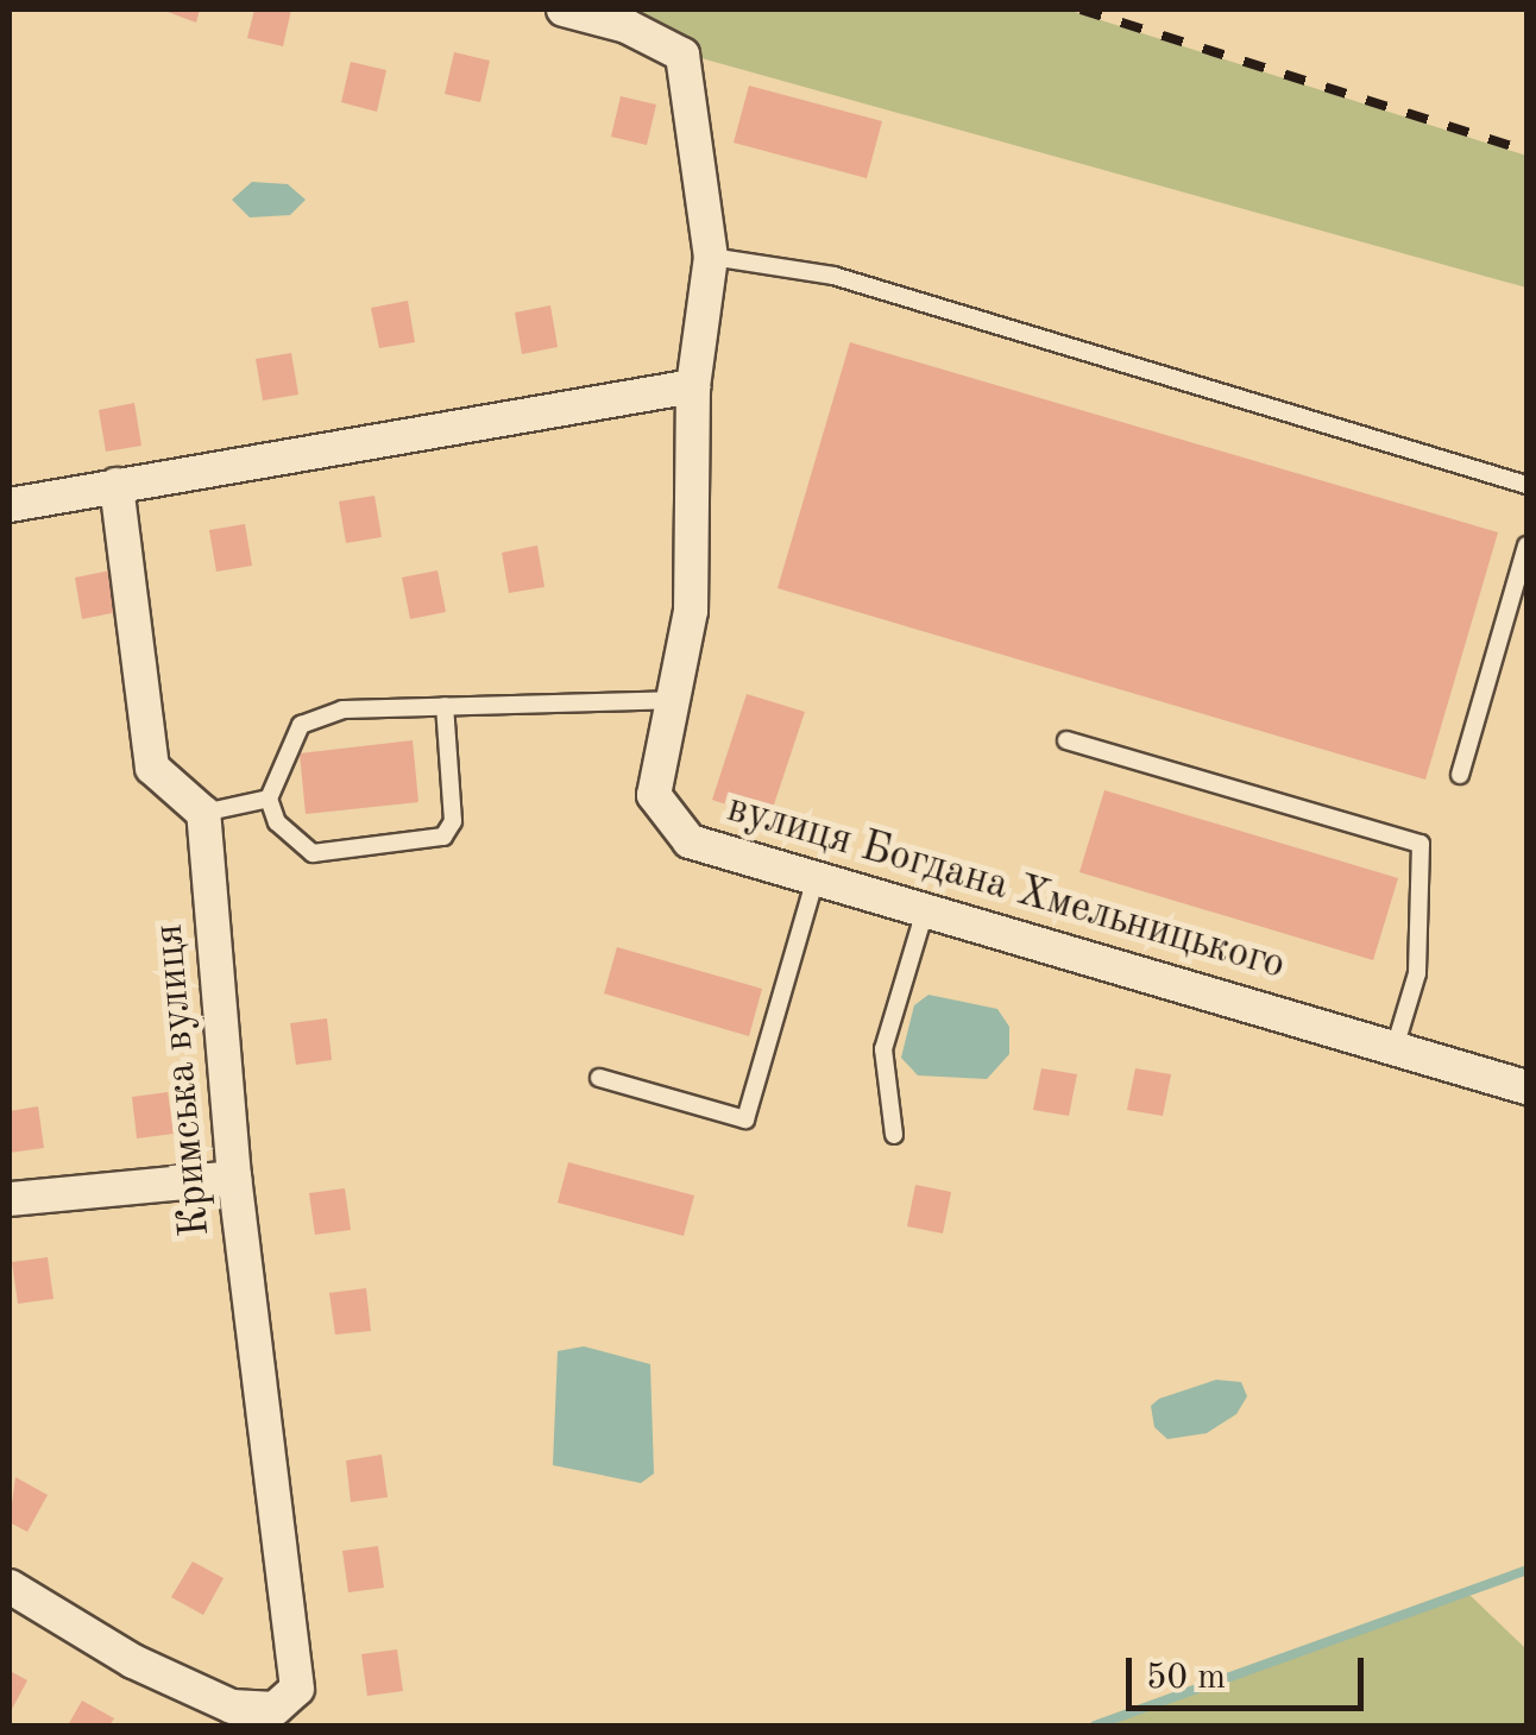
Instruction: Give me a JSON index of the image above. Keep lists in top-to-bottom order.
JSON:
{
  "streets": {
    "street": ["вулиця Богдана Хмельницького", "Кримська вулиця"]
  },
  "scale_bar": "50 m"
}
